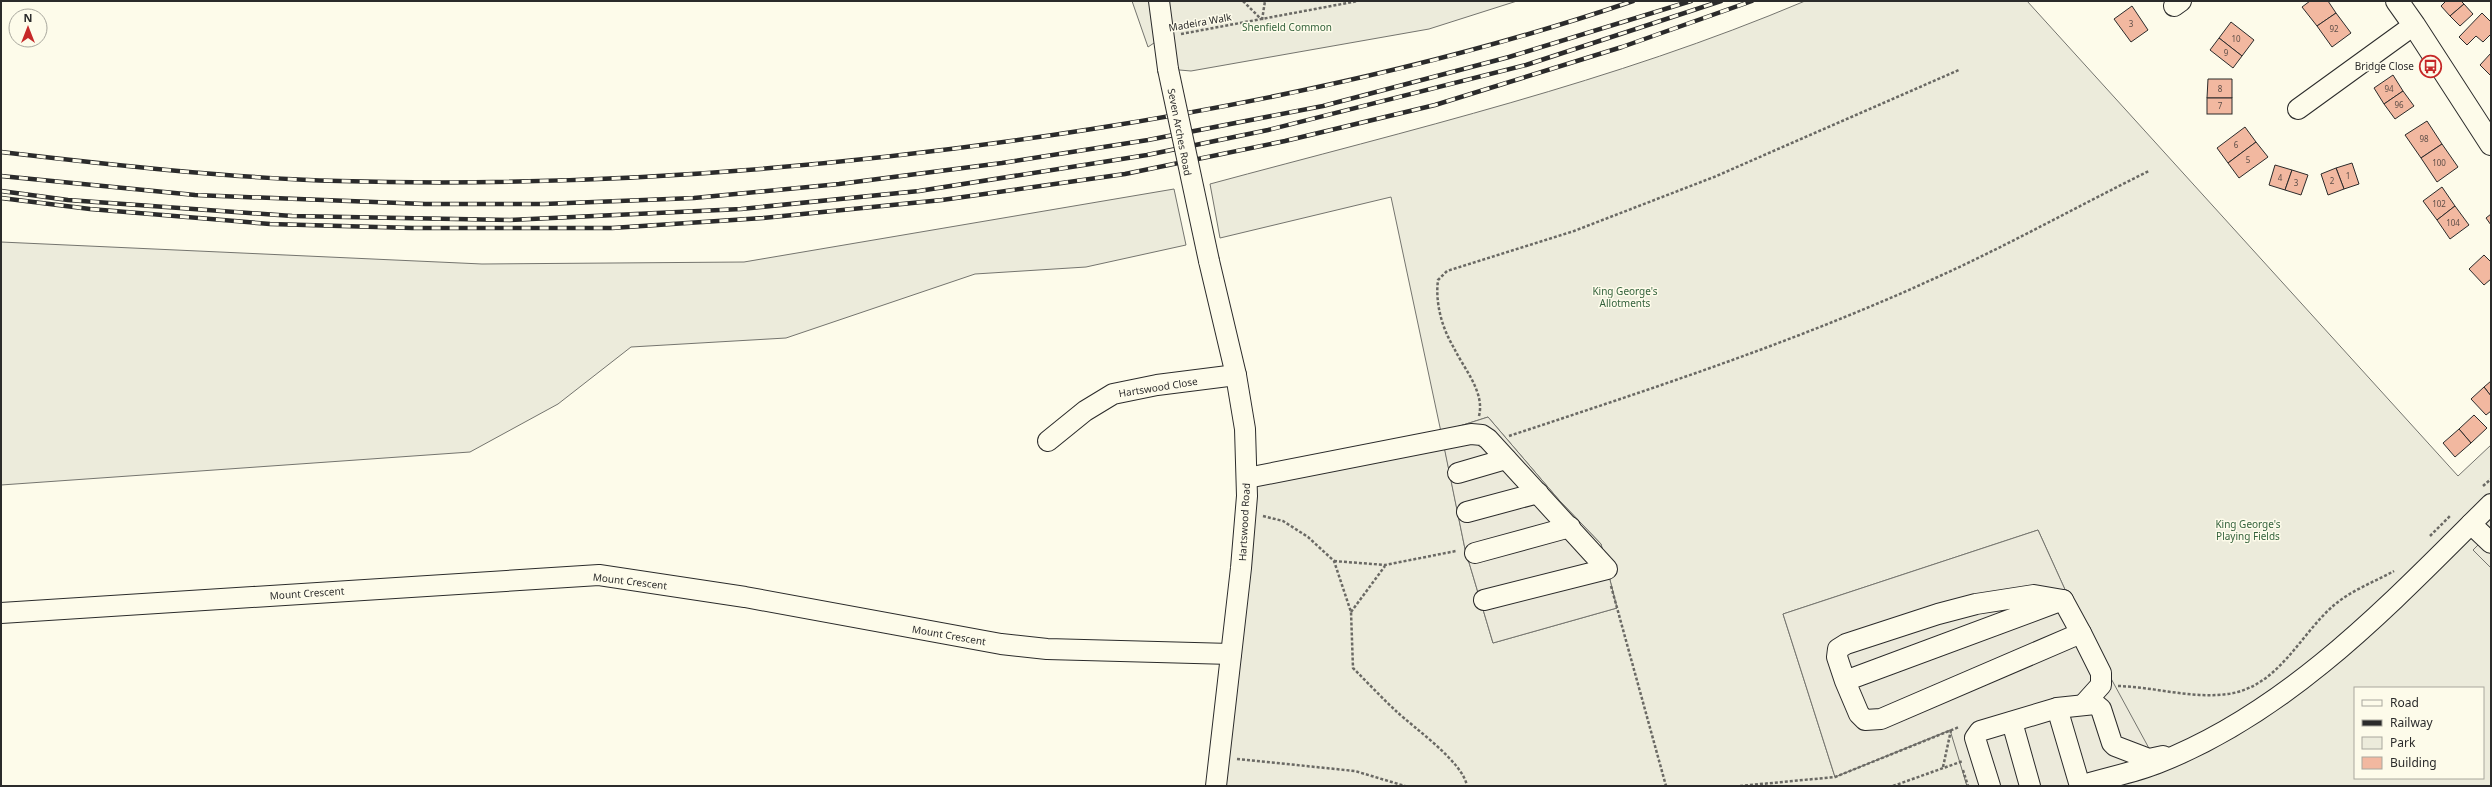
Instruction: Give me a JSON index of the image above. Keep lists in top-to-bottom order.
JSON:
{
  "streets": {
    "street": [
      "Seven Arches Road",
      "Hartswood Close",
      "Hartswood Road",
      "Mount Crescent"
    ],
    "path": ["Madeira Walk"]
  },
  "crossings": [
    ["Madeira Walk", "Seven Arches Road"],
    ["Seven Arches Road", "Hartswood Road"],
    ["Hartswood Close", "Hartswood Road"],
    ["Hartswood Road", "Mount Crescent"]
  ],
  "parks": ["Shenfield Common", "King George's Allotments", "King George's Playing Fields"],
  "places": {
    "bus stop": ["Bridge Close"]
  },
  "house_numbers": [
    "3",
    "92",
    "10",
    "9",
    "8",
    "94",
    "96",
    "7",
    "98",
    "6",
    "5",
    "100",
    "1",
    "4",
    "2",
    "3",
    "102",
    "104"
  ],
  "legend": [
    "Road",
    "Railway",
    "Park",
    "Building"
  ],
  "north": "top"
}
